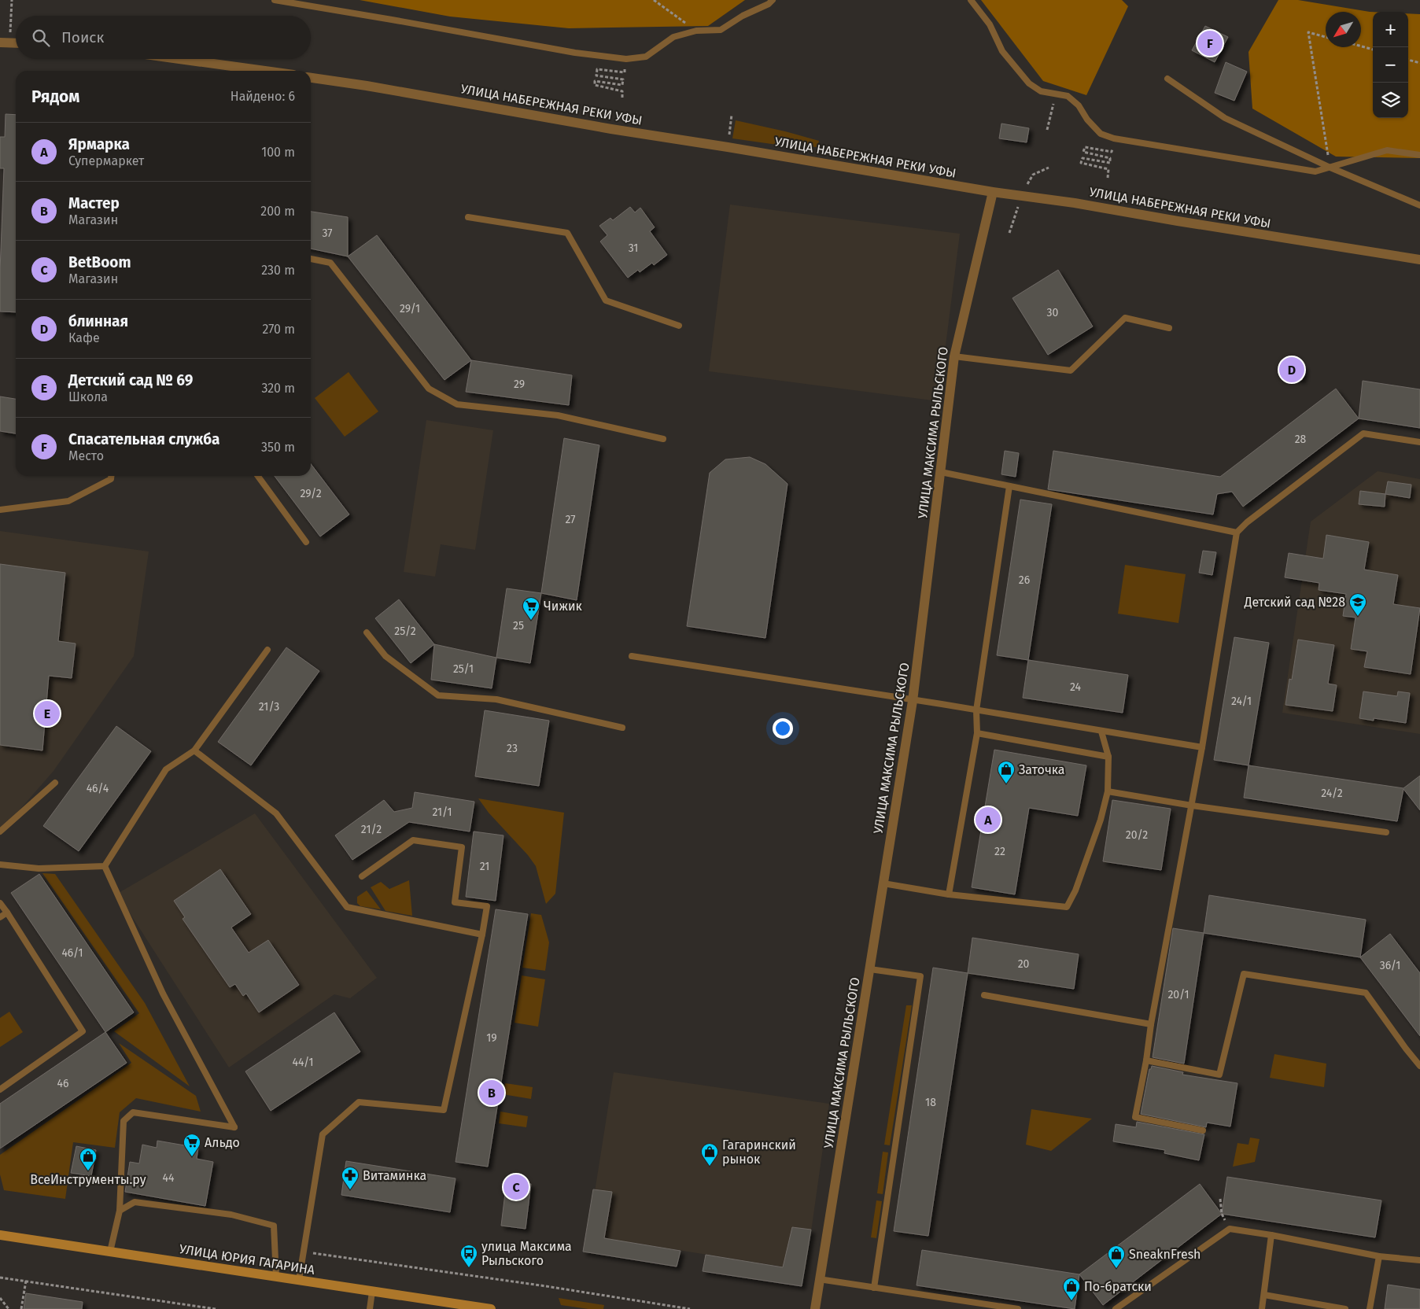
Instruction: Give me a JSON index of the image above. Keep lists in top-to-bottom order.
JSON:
{
  "streets": {
    "main road": ["УЛИЦА ЮРИЯ ГАГАРИНА"],
    "street": ["УЛИЦА НАБЕРЕЖНАЯ РЕКИ УФЫ", "УЛИЦА МАКСИМА РЫЛЬСКОГО"]
  },
  "crossings": [
    ["УЛИЦА НАБЕРЕЖНАЯ РЕКИ УФЫ", "УЛИЦА МАКСИМА РЫЛЬСКОГО"]
  ],
  "places": {
    "school or university": ["Детский сад №28"],
    "supermarket": ["Чижик", "Альдо"],
    "shop": [
      "Заточка",
      "Гагаринский рынок",
      "ВсеИнструменты.ру",
      "SneaknFresh",
      "По-братски"
    ],
    "pharmacy": ["Витаминка"],
    "bus stop": ["улица Максима Рыльского"]
  },
  "house_numbers": [
    "37",
    "31",
    "29/1",
    "30",
    "29",
    "28",
    "29/2",
    "27",
    "26",
    "25",
    "25/2",
    "25/1",
    "24",
    "24/1",
    "21/3",
    "23",
    "46/4",
    "24/2",
    "21/1",
    "21/2",
    "20/2",
    "22",
    "21",
    "46/1",
    "20",
    "36/1",
    "20/1",
    "19",
    "44/1",
    "46",
    "18",
    "44"
  ],
  "north": "bottom left",
  "page": {
    "map_buttons": ["+", "−"],
    "search": "Поиск",
    "pins": [
      "F",
      "D",
      "E",
      "A",
      "B",
      "C"
    ],
    "heading": ["Рядом", "Найдено: 6"],
    "list": [
      {
        "mark": "A",
        "name": "Ярмарка",
        "note": "Супермаркет",
        "value": "100 m"
      },
      {
        "mark": "B",
        "name": "Мастер",
        "note": "Магазин",
        "value": "200 m"
      },
      {
        "mark": "C",
        "name": "BetBoom",
        "note": "Магазин",
        "value": "230 m"
      },
      {
        "mark": "D",
        "name": "блинная",
        "note": "Кафе",
        "value": "270 m"
      },
      {
        "mark": "E",
        "name": "Детский сад № 69",
        "note": "Школа",
        "value": "320 m"
      },
      {
        "mark": "F",
        "name": "Спасательная служба",
        "note": "Место",
        "value": "350 m"
      }
    ]
  }
}
